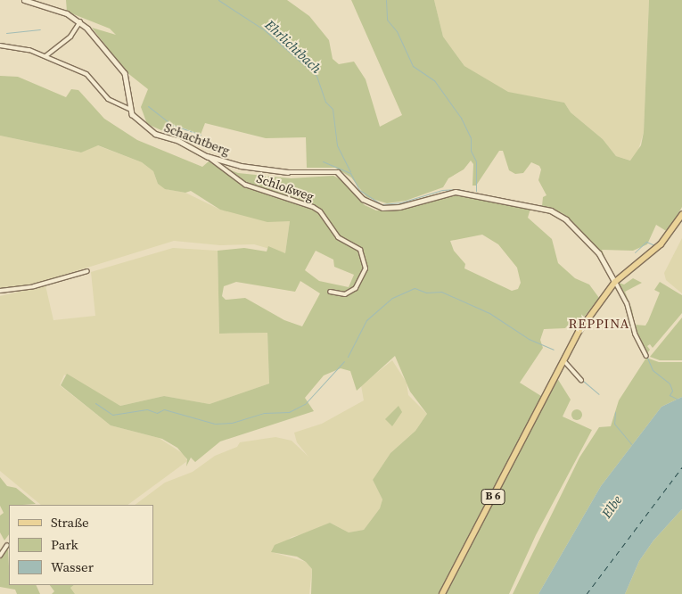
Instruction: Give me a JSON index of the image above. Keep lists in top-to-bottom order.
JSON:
{
  "streets": {
    "main road": ["B 6"],
    "street": ["Schachtberg", "Schloßweg"]
  },
  "crossings": [
    ["Schachtberg", "Schloßweg"],
    ["Schachtberg", "B 6"]
  ],
  "districts": ["REPPINA"],
  "water": ["Ehrlichtbach", "Elbe"],
  "legend": ["Straße", "Park", "Wasser"]
}
